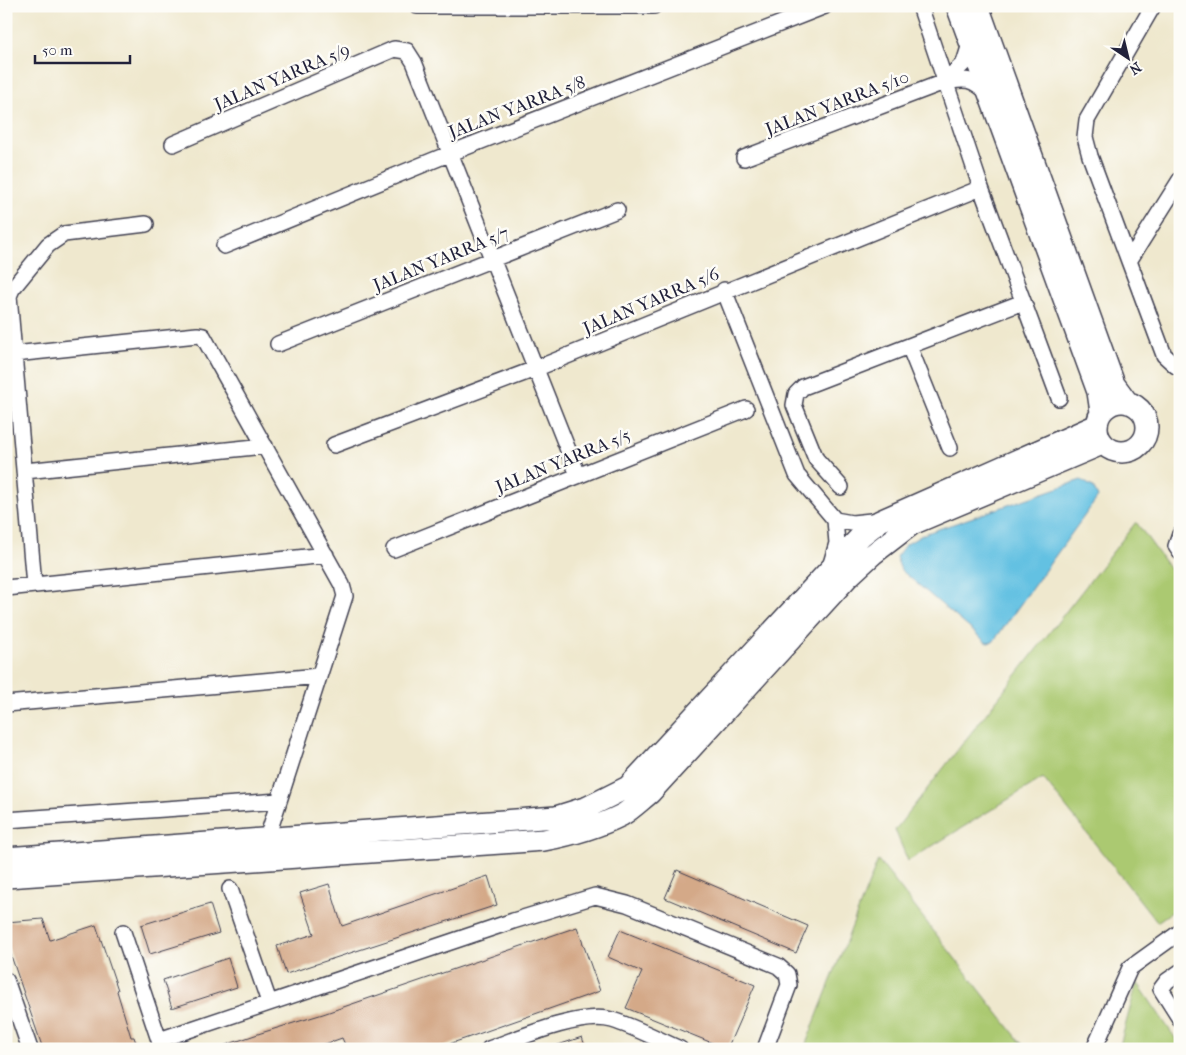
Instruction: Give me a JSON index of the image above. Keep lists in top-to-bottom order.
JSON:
{
  "streets": {
    "street": [
      "JALAN YARRA 5/9",
      "JALAN YARRA 5/10",
      "JALAN YARRA 5/8",
      "JALAN YARRA 5/7",
      "JALAN YARRA 5/6",
      "JALAN YARRA 5/5"
    ]
  },
  "crossings": [
    ["JALAN YARRA 5/9", "JALAN YARRA 5/8"]
  ],
  "scale_bar": "50 m",
  "north": "bottom right"
}
